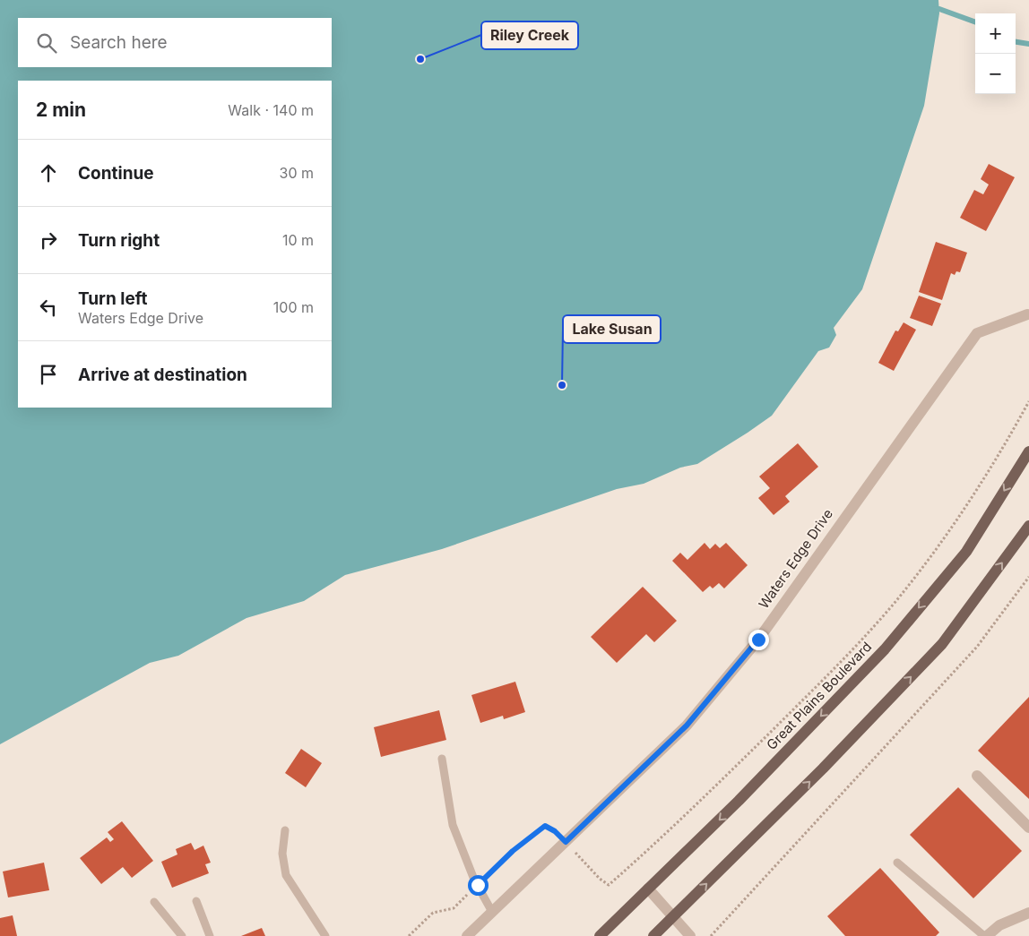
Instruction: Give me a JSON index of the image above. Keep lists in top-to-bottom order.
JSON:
{
  "streets": {
    "main road": ["Great Plains Boulevard"],
    "street": ["Waters Edge Drive"]
  },
  "places": ["Riley Creek", "Lake Susan"],
  "page": {
    "map_buttons": ["+", "−"],
    "search": "Search here",
    "heading": ["2 min", "Walk · 140 m"],
    "list": [
      ["Continue", "30 m"],
      ["Turn right", "10 m"],
      ["Turn left", "Waters Edge Drive", "100 m"],
      "Arrive at destination"
    ]
  }
}
